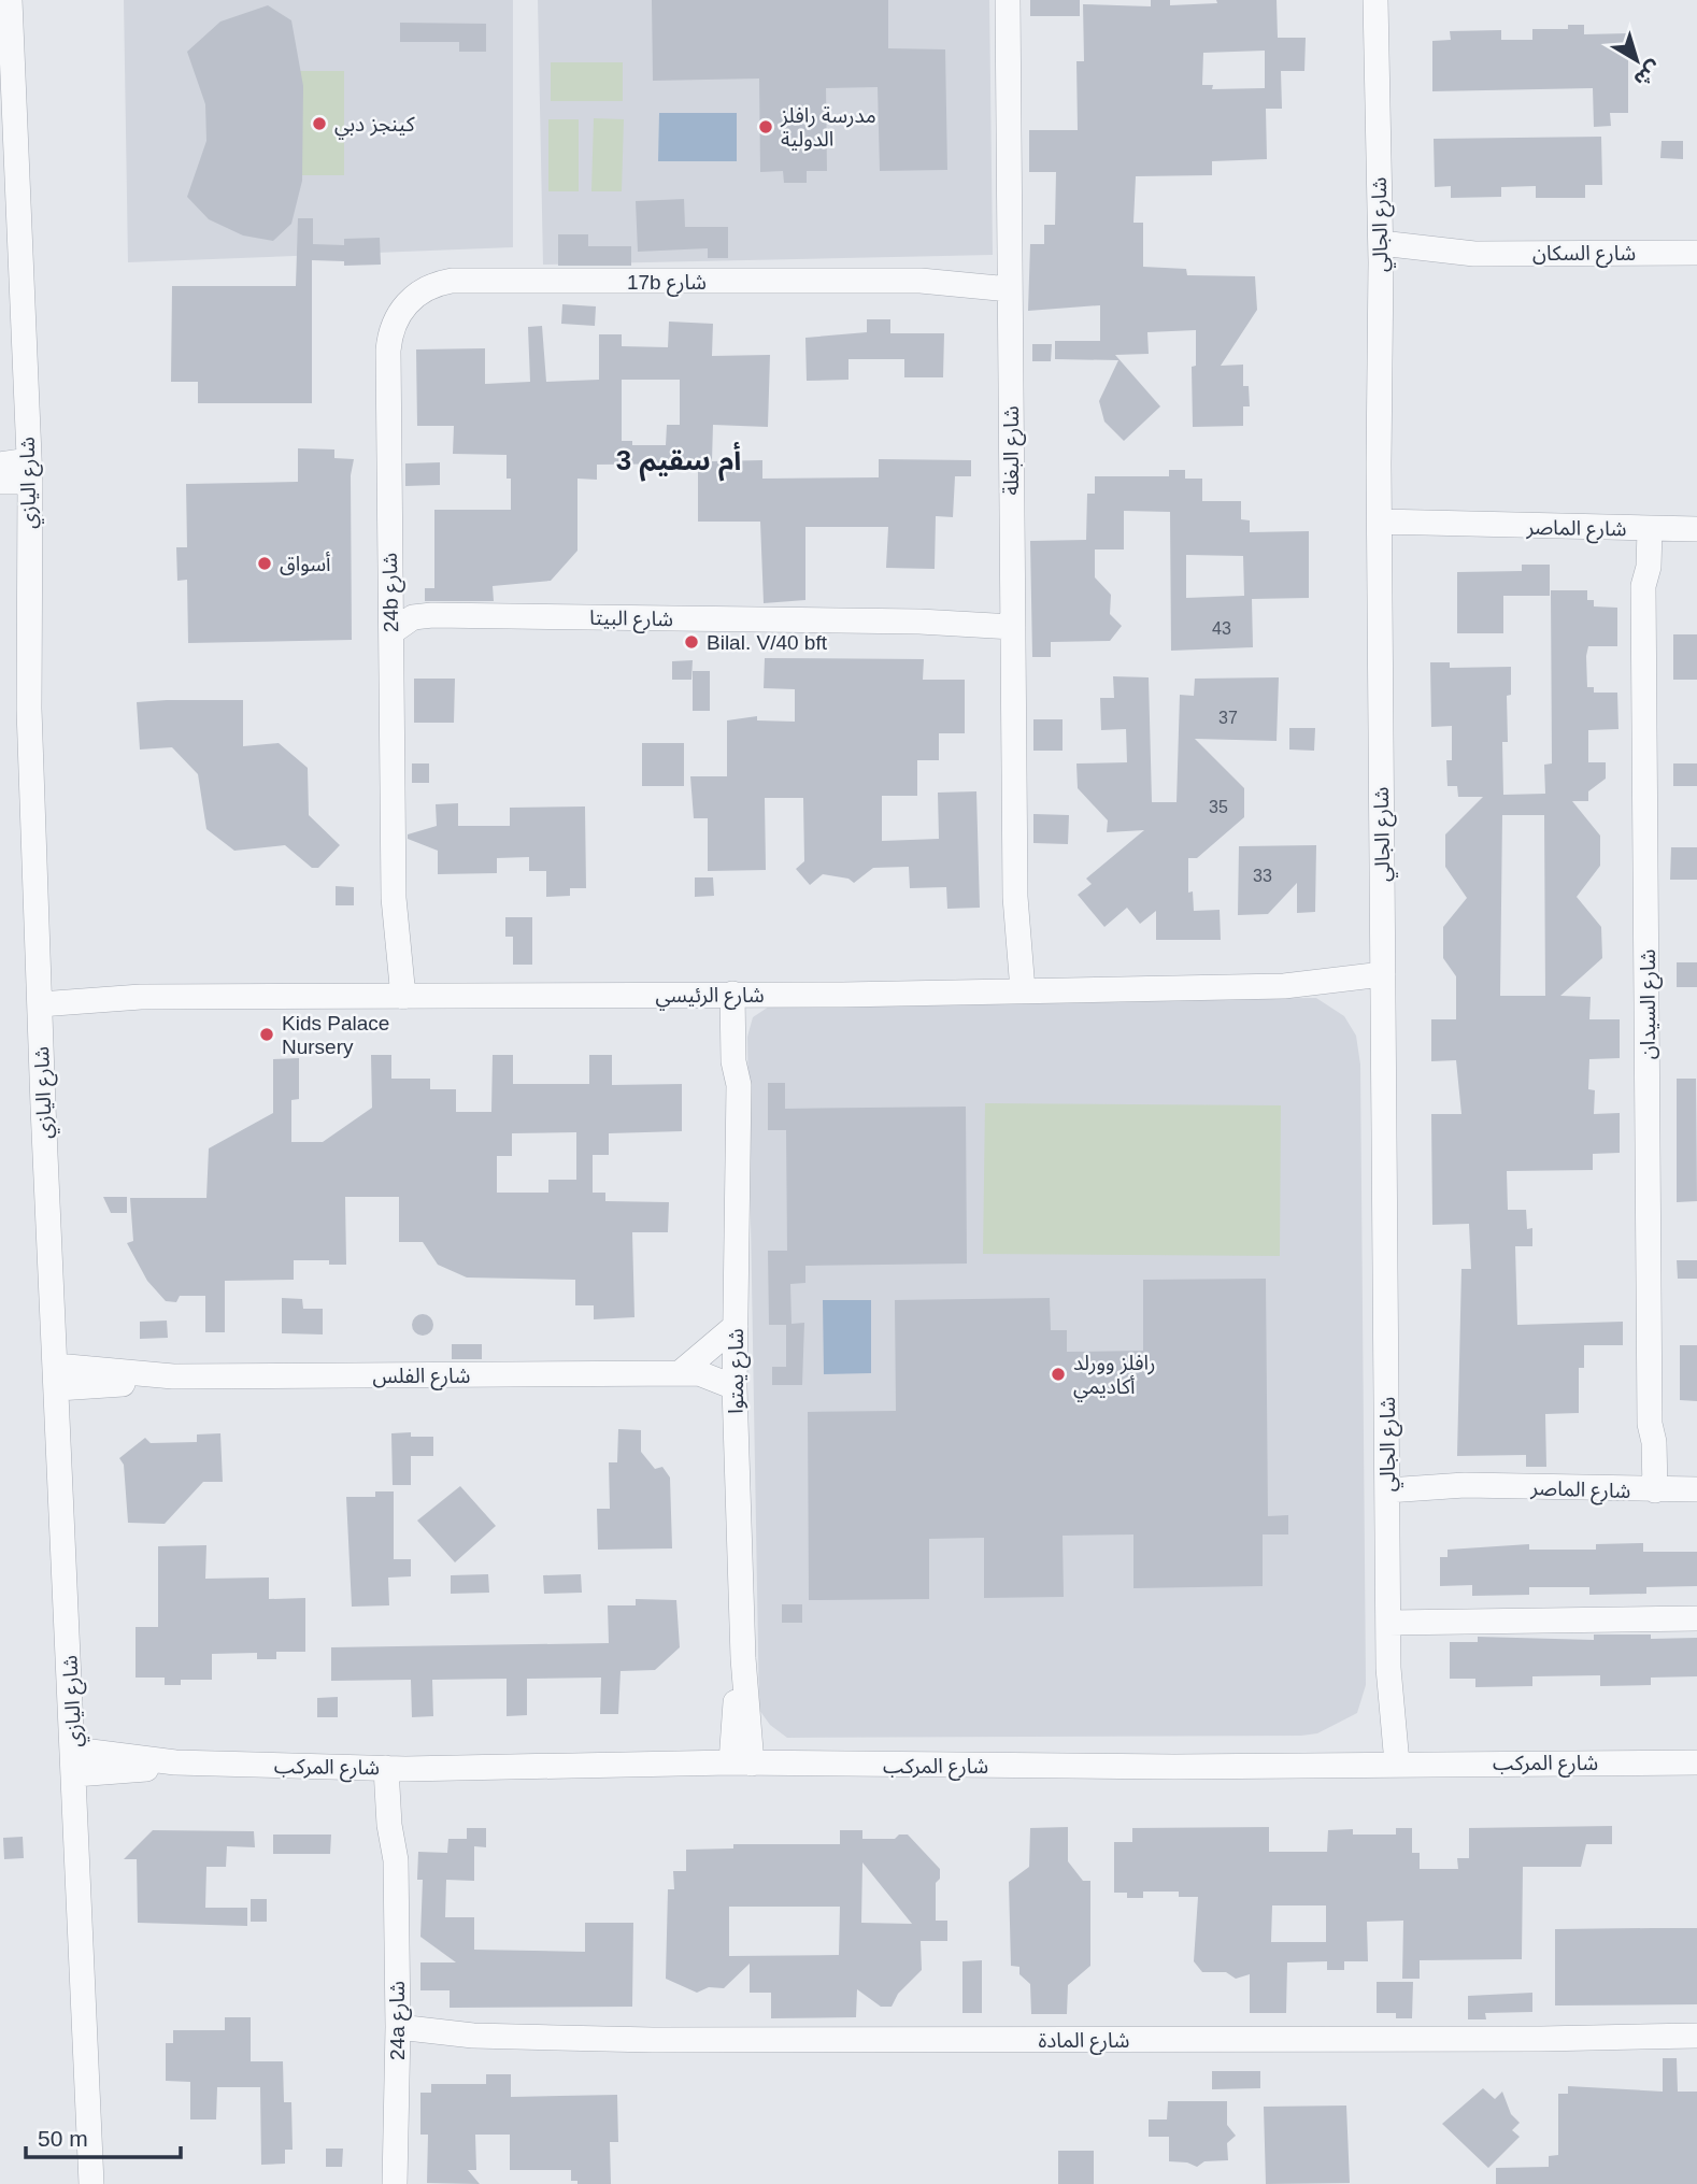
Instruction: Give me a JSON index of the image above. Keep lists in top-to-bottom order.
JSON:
{
  "streets": {
    "street": [
      "شارع الجالي",
      "شارع السكان",
      "17b شارع",
      "شارع البغلة",
      "شارع اليازي",
      "شارع الماصر",
      "24b شارع",
      "شارع البيتا",
      "شارع الرئيسي",
      "شارع السيدان",
      "شارع يمتوا",
      "شارع الفلس",
      "شارع المركب",
      "24a شارع",
      "شارع المادة"
    ]
  },
  "crossings": [
    ["شارع الجالي", "شارع السكان"],
    ["شارع الجالي", "شارع الماصر"],
    ["شارع الجالي", "شارع الرئيسي"],
    ["شارع الجالي", "شارع المركب"],
    ["17b شارع", "شارع البغلة"],
    ["17b شارع", "24b شارع"],
    ["شارع البغلة", "شارع البيتا"],
    ["شارع البغلة", "شارع الرئيسي"],
    ["شارع اليازي", "شارع الرئيسي"],
    ["شارع اليازي", "شارع الفلس"],
    ["شارع اليازي", "شارع المركب"],
    ["شارع الماصر", "شارع السيدان"],
    ["24b شارع", "شارع البيتا"],
    ["24b شارع", "شارع الرئيسي"],
    ["شارع الرئيسي", "شارع يمتوا"],
    ["شارع يمتوا", "شارع الفلس"],
    ["شارع يمتوا", "شارع المركب"],
    ["شارع المركب", "24a شارع"],
    ["24a شارع", "شارع المادة"]
  ],
  "districts": ["أم سقيم 3"],
  "places": [
    "كينجز دبي",
    "مدرسة رافلز الدولية",
    "أسواق",
    "Bilal. V/40 bft",
    "Kids Palace Nursery",
    "رافلز وورلد أكاديمي"
  ],
  "house_numbers": [
    "43",
    "37",
    "35",
    "33"
  ],
  "scale_bar": "50 m",
  "north": "bottom right"
}
